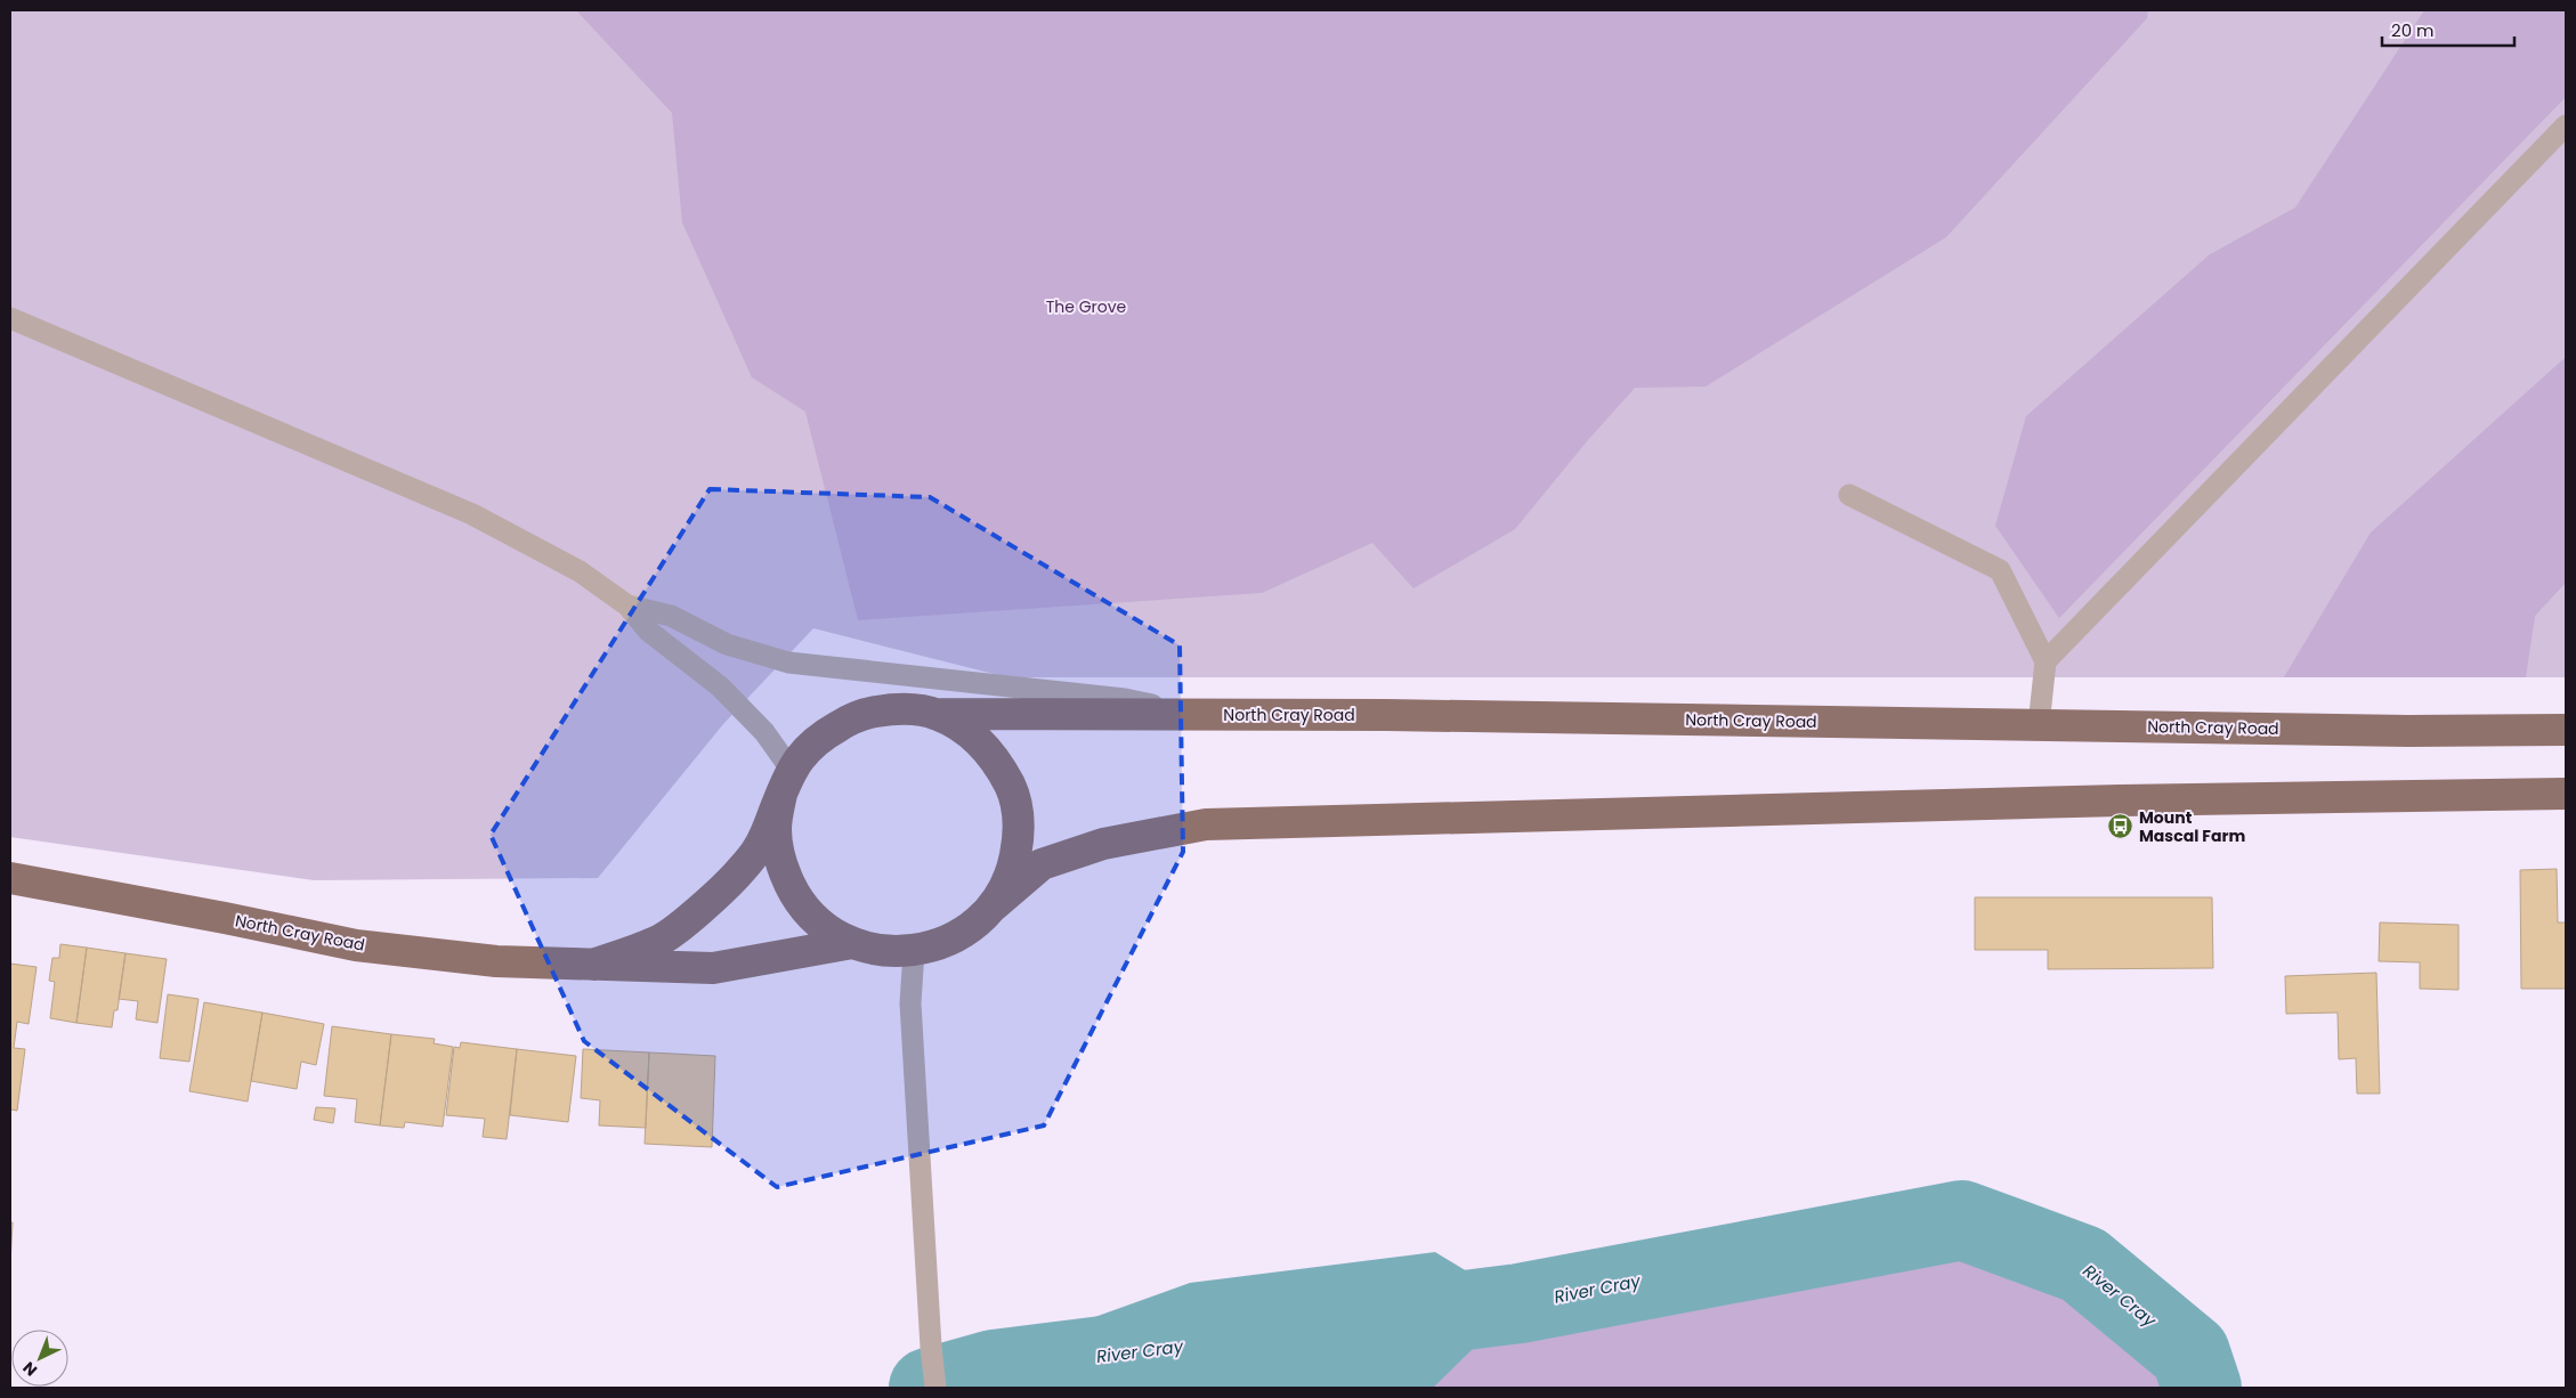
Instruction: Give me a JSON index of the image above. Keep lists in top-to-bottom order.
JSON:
{
  "streets": {
    "main road": ["North Cray Road"]
  },
  "water": ["River Cray"],
  "parks": ["The Grove"],
  "places": {
    "bus stop": ["Mount Mascal Farm"]
  },
  "scale_bar": "20 m",
  "north": "bottom left"
}
